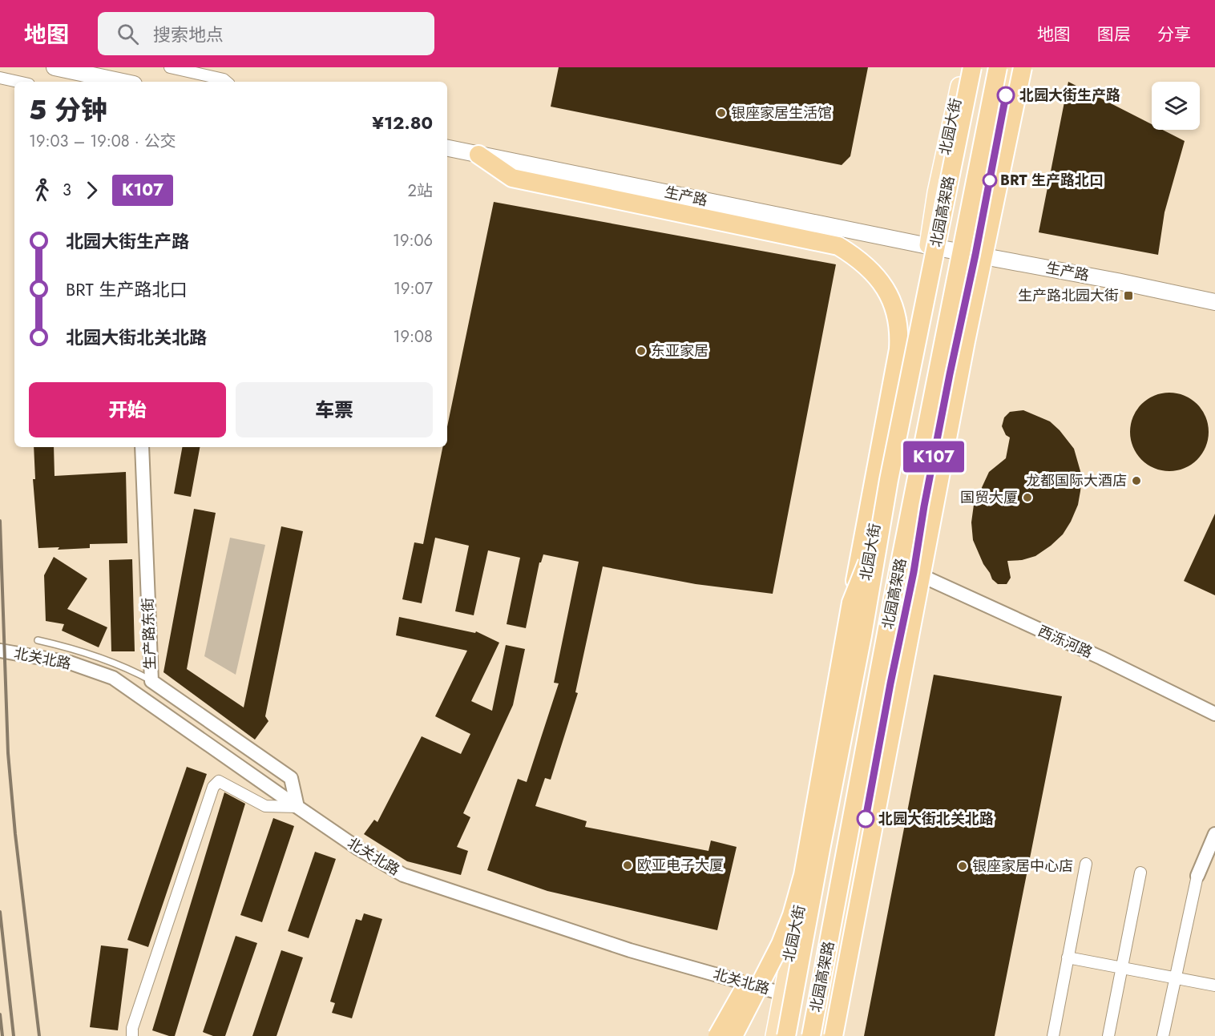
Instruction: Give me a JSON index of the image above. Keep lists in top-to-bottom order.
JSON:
{
  "streets": {
    "highway": ["北园高架路"],
    "main road": ["北园大街", "生产路"],
    "street": ["生产路东街", "西泺河路", "北关北路"]
  },
  "crossings": [
    ["北园大街", "生产路"],
    ["北园大街", "北关北路"],
    ["生产路东街", "北关北路"]
  ],
  "places": {
    "other": [
      "北园大街生产路",
      "银座家居生活馆",
      "BRT 生产路北口",
      "东亚家居",
      "龙都国际大酒店",
      "国贸大厦",
      "北园大街北关北路",
      "欧亚电子大厦",
      "银座家居中心店"
    ],
    "transit": ["生产路北园大街"]
  },
  "lines": ["bus line K107"],
  "page": {
    "header": "地图",
    "search": "搜索地点",
    "nav": ["地图", "图层", "分享"],
    "on_map": "K107",
    "heading": ["5 分钟", "19:03 – 19:08 · 公交", "¥12.80"],
    "legs": ["3", "K107", "2站"],
    "list": [
      {
        "name": "北园大街生产路",
        "value": "19:06"
      },
      {
        "name": "BRT 生产路北口",
        "value": "19:07"
      },
      {
        "name": "北园大街北关北路",
        "value": "19:08"
      }
    ],
    "buttons": ["开始", "车票"]
  }
}
